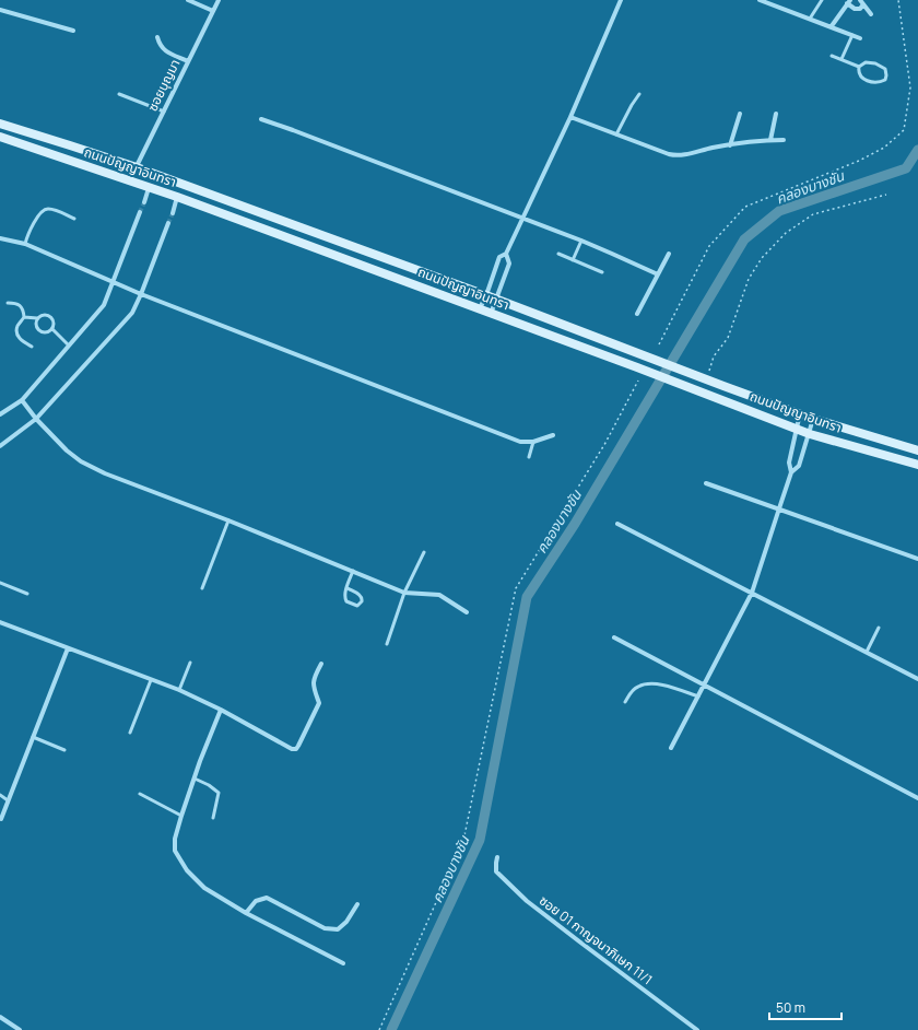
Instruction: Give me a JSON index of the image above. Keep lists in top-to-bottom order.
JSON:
{
  "streets": {
    "main road": ["ถนนปัญญาอินทรา"],
    "street": ["ซอยบุญมา", "ซอย 01 กาญจนาภิเษก 11/1"]
  },
  "crossings": [
    ["ซอยบุญมา", "ถนนปัญญาอินทรา"]
  ],
  "water": ["คลองบางชัน"],
  "scale_bar": "50 m"
}
